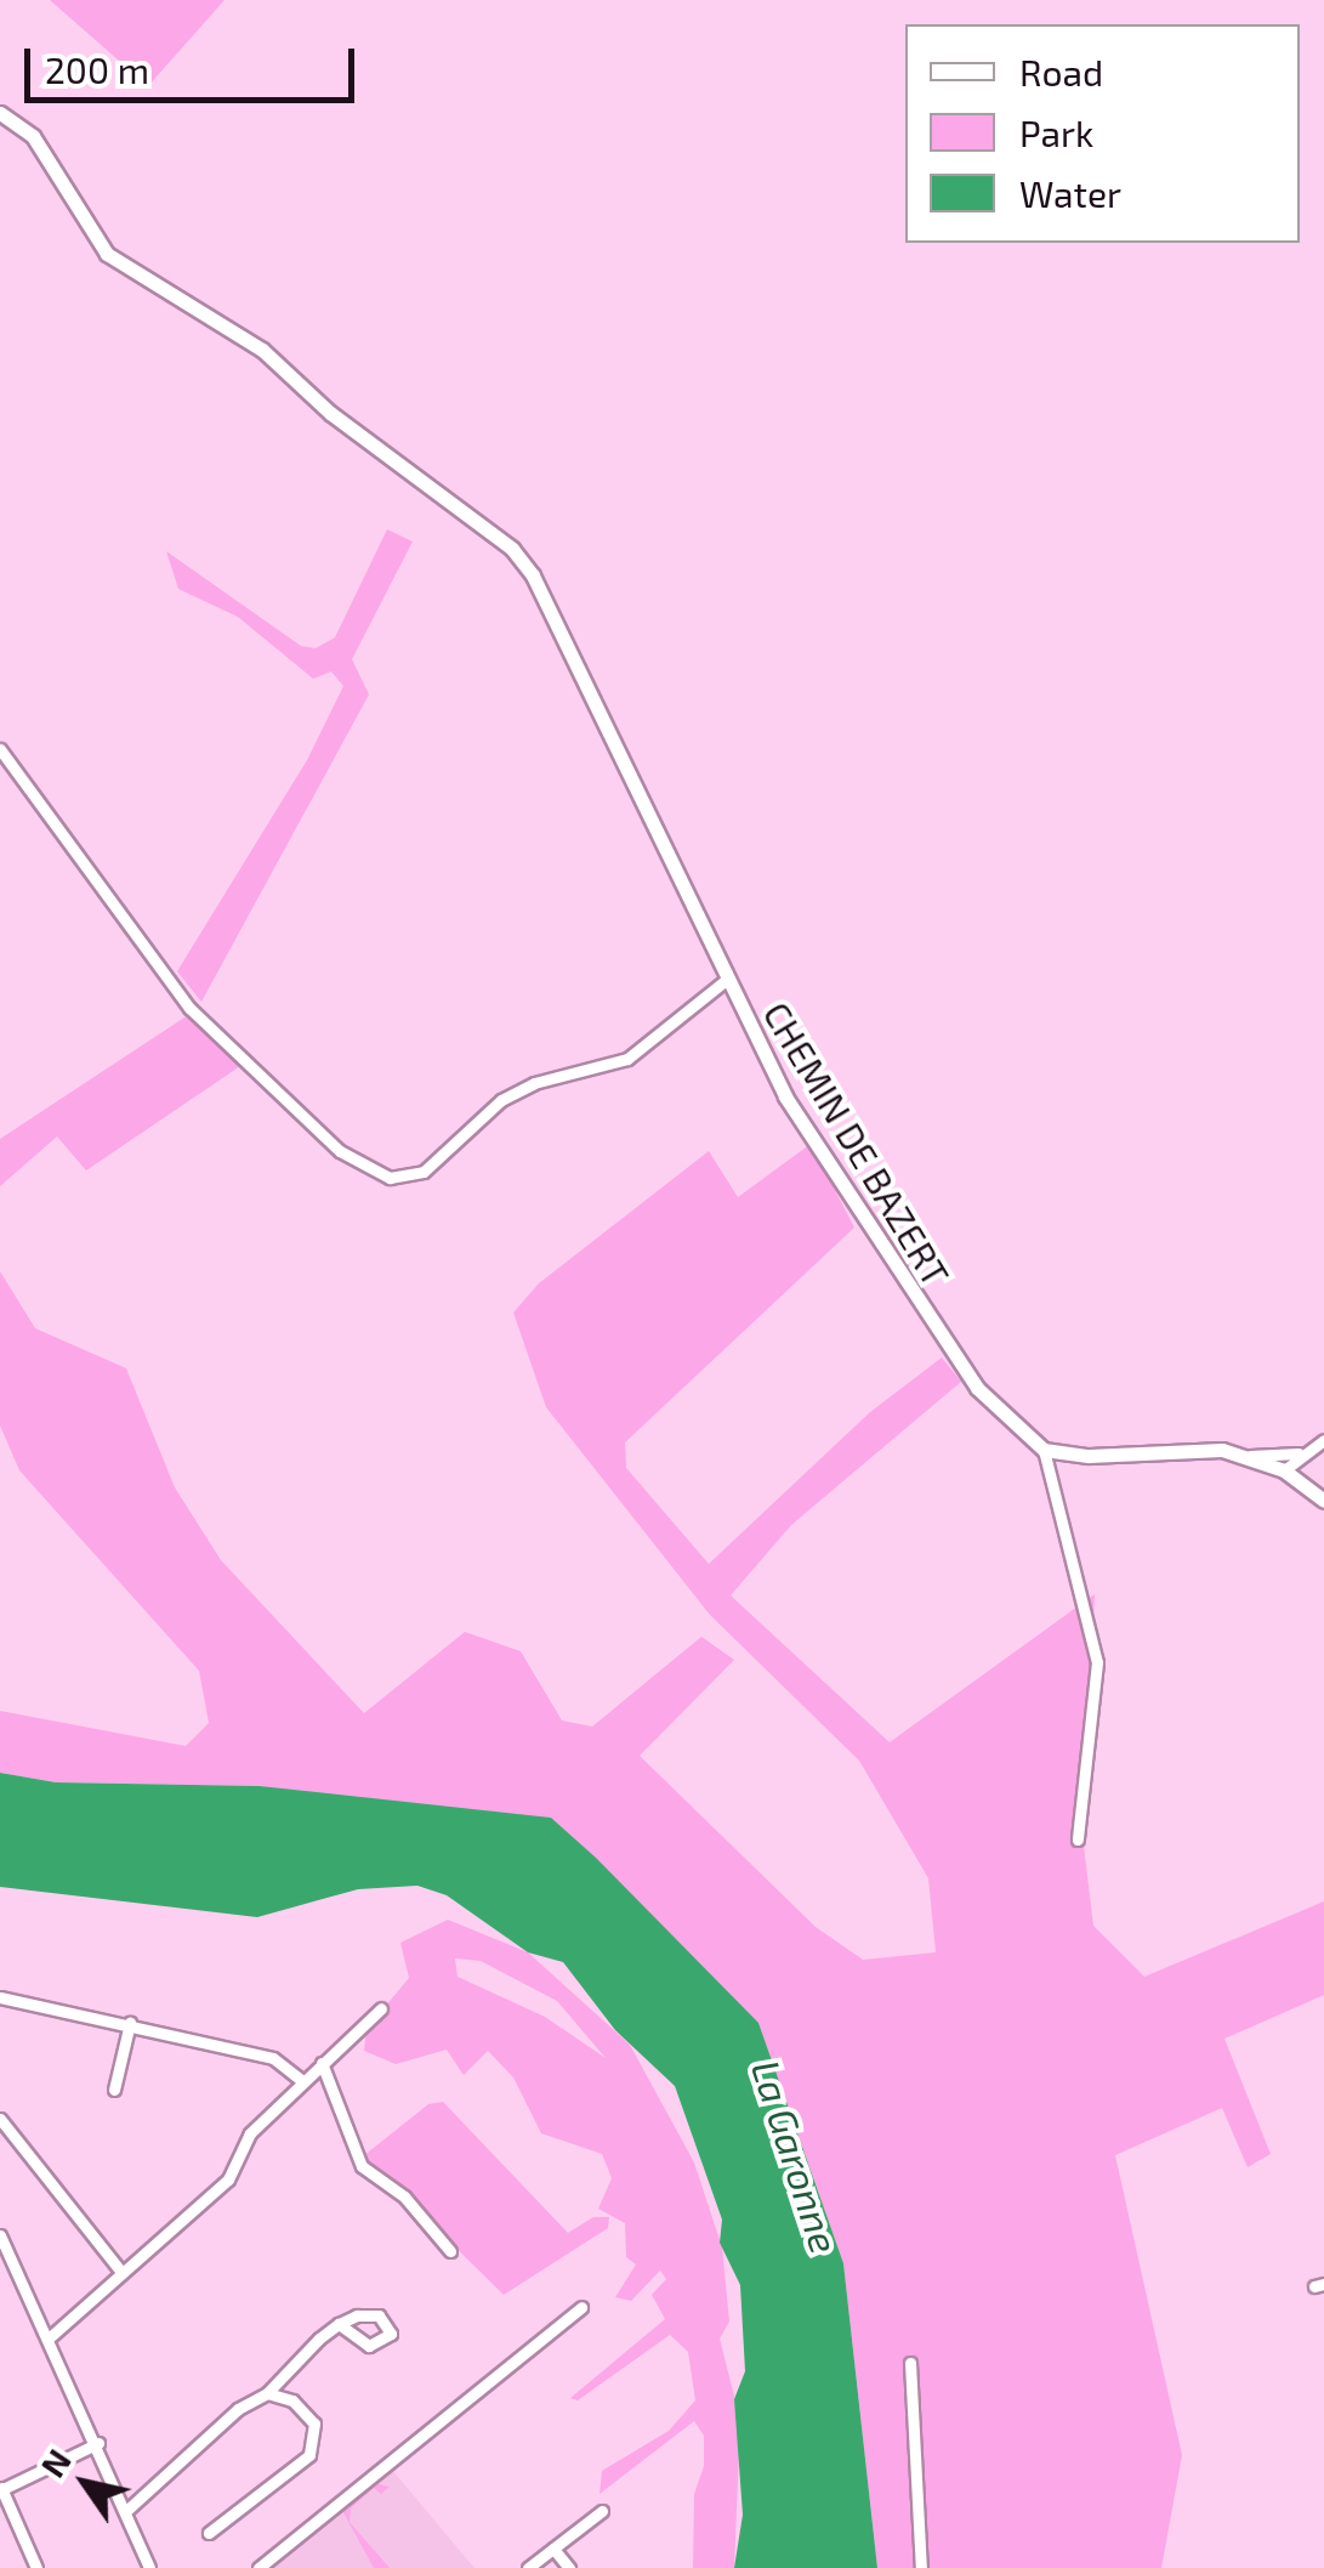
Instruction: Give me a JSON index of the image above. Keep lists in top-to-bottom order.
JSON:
{
  "streets": {
    "street": ["CHEMIN DE BAZERT"]
  },
  "water": ["La Garonne"],
  "legend": ["Road", "Park", "Water"],
  "scale_bar": "200 m",
  "north": "top left"
}
